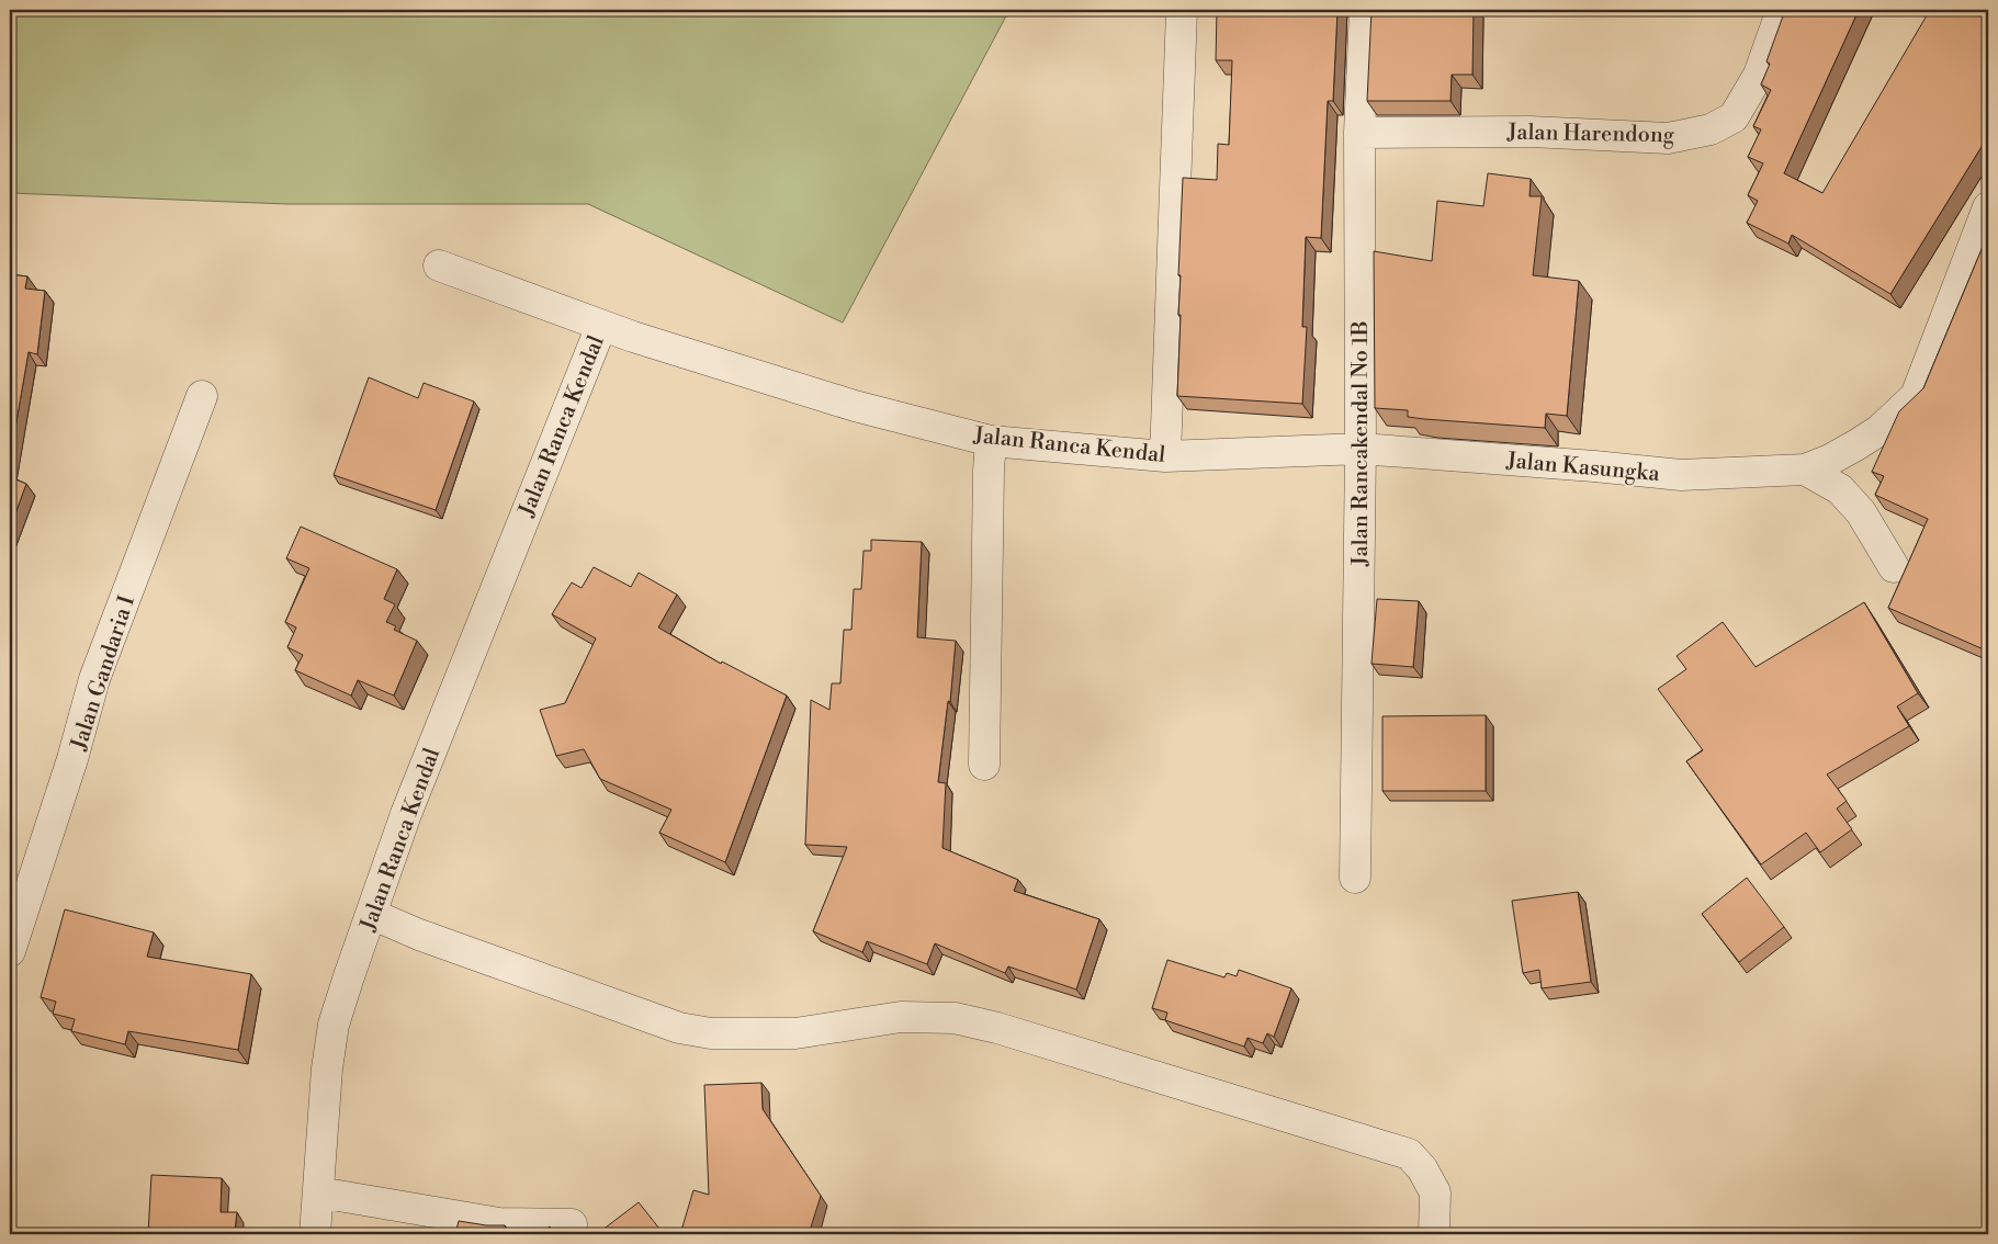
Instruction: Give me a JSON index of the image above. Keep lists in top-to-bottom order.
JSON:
{
  "streets": {
    "street": [
      "Jalan Harendong",
      "Jalan Ranca Kendal",
      "Jalan Rancakendal No 1B",
      "Jalan Kasungka",
      "Jalan Gandaria I"
    ]
  },
  "crossings": [
    ["Jalan Harendong", "Jalan Rancakendal No 1B"],
    ["Jalan Ranca Kendal", "Jalan Rancakendal No 1B"],
    ["Jalan Ranca Kendal", "Jalan Kasungka"],
    ["Jalan Rancakendal No 1B", "Jalan Kasungka"]
  ]
}
